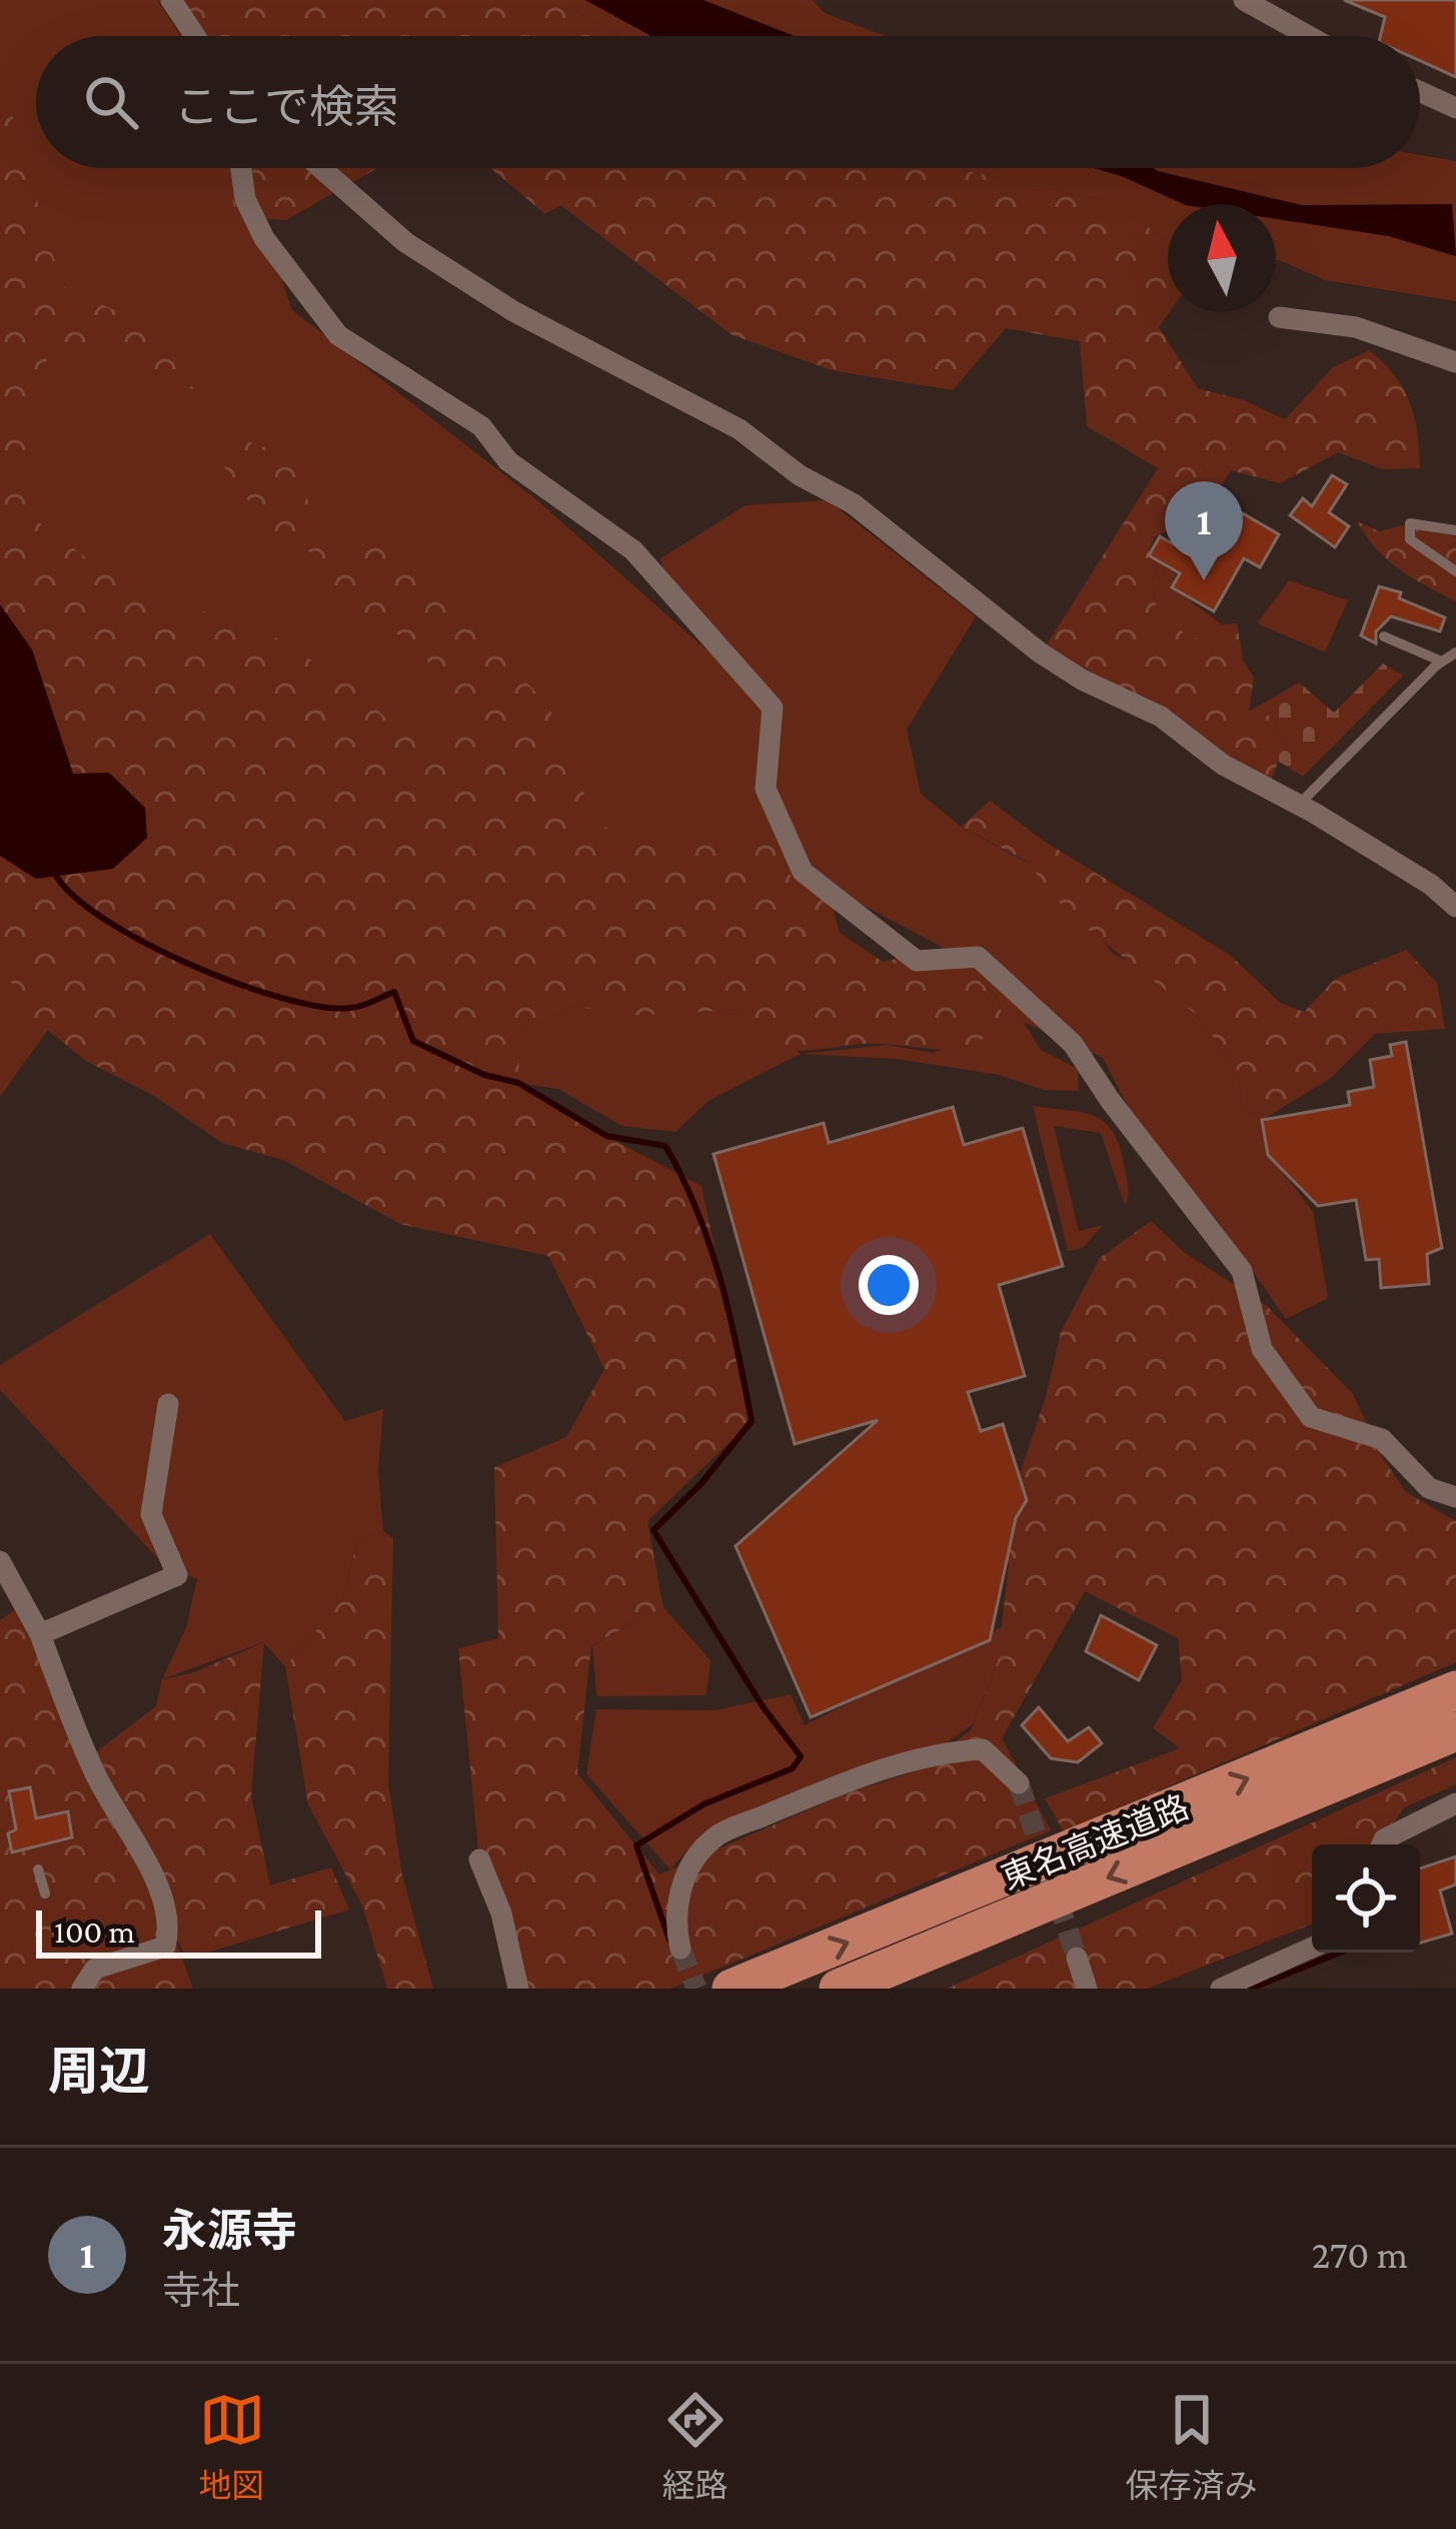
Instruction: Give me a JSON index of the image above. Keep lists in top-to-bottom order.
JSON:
{
  "streets": {
    "highway": ["東名高速道路"]
  },
  "scale_bar": "100 m",
  "north": "top",
  "page": {
    "search": "ここで検索",
    "pins": "1",
    "scale": "100 m",
    "heading": "周辺",
    "list": [
      {
        "mark": "1",
        "name": "永源寺",
        "note": "寺社",
        "value": "270 m"
      }
    ],
    "nav": ["地図", "経路", "保存済み"]
  }
}
